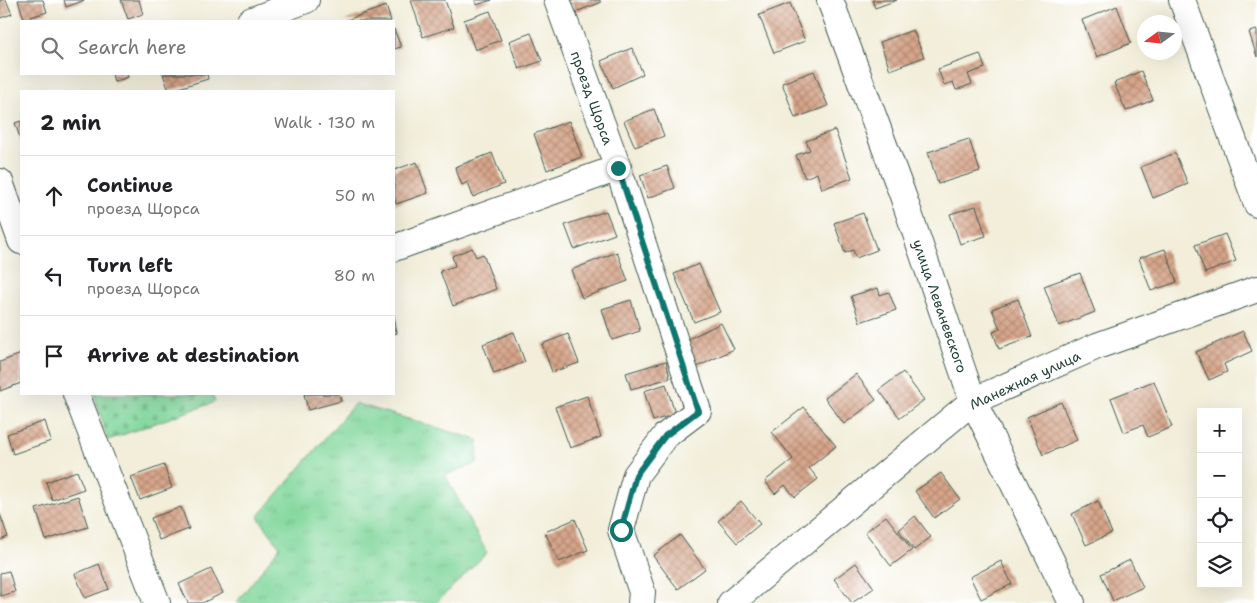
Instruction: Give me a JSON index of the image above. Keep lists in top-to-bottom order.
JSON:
{
  "streets": {
    "street": ["проезд Щорса", "улица Леваневского", "Манежная улица"]
  },
  "crossings": [
    ["улица Леваневского", "Манежная улица"]
  ],
  "north": "left",
  "page": {
    "search": "Search here",
    "heading": ["2 min", "Walk · 130 m"],
    "list": [
      ["Continue", "проезд Щорса", "50 m"],
      ["Turn left", "проезд Щорса", "80 m"],
      "Arrive at destination"
    ],
    "map_buttons": ["+", "−"]
  }
}
